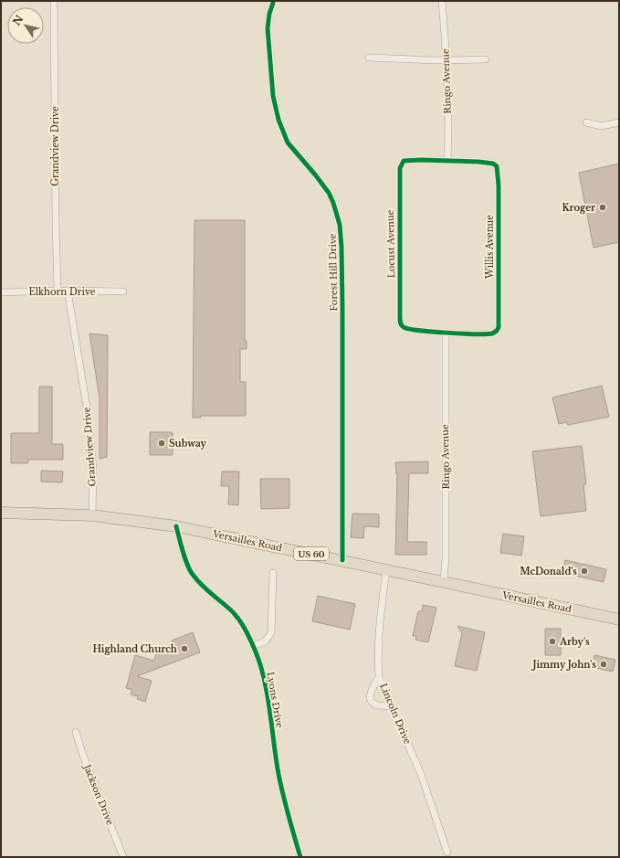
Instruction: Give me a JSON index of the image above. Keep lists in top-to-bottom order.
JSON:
{
  "streets": {
    "highway": ["Versailles Road", "US 60"],
    "street": [
      "Ringo Avenue",
      "Grandview Drive",
      "Locust Avenue",
      "Willis Avenue",
      "Forest Hill Drive",
      "Elkhorn Drive",
      "Lyons Drive",
      "Lincoln Drive",
      "Jackson Drive"
    ]
  },
  "crossings": [
    ["Ringo Avenue", "Locust Avenue"],
    ["Ringo Avenue", "Willis Avenue"],
    ["Ringo Avenue", "Versailles Road"],
    ["Grandview Drive", "Elkhorn Drive"],
    ["Grandview Drive", "Versailles Road"],
    ["Locust Avenue", "Willis Avenue"],
    ["Forest Hill Drive", "Versailles Road"],
    ["Versailles Road", "Lyons Drive"],
    ["Versailles Road", "Lincoln Drive"]
  ],
  "places": [
    "Kroger",
    "Subway",
    "McDonald's",
    "Arby's",
    "Highland Church",
    "Jimmy John's"
  ],
  "north": "top left"
}
